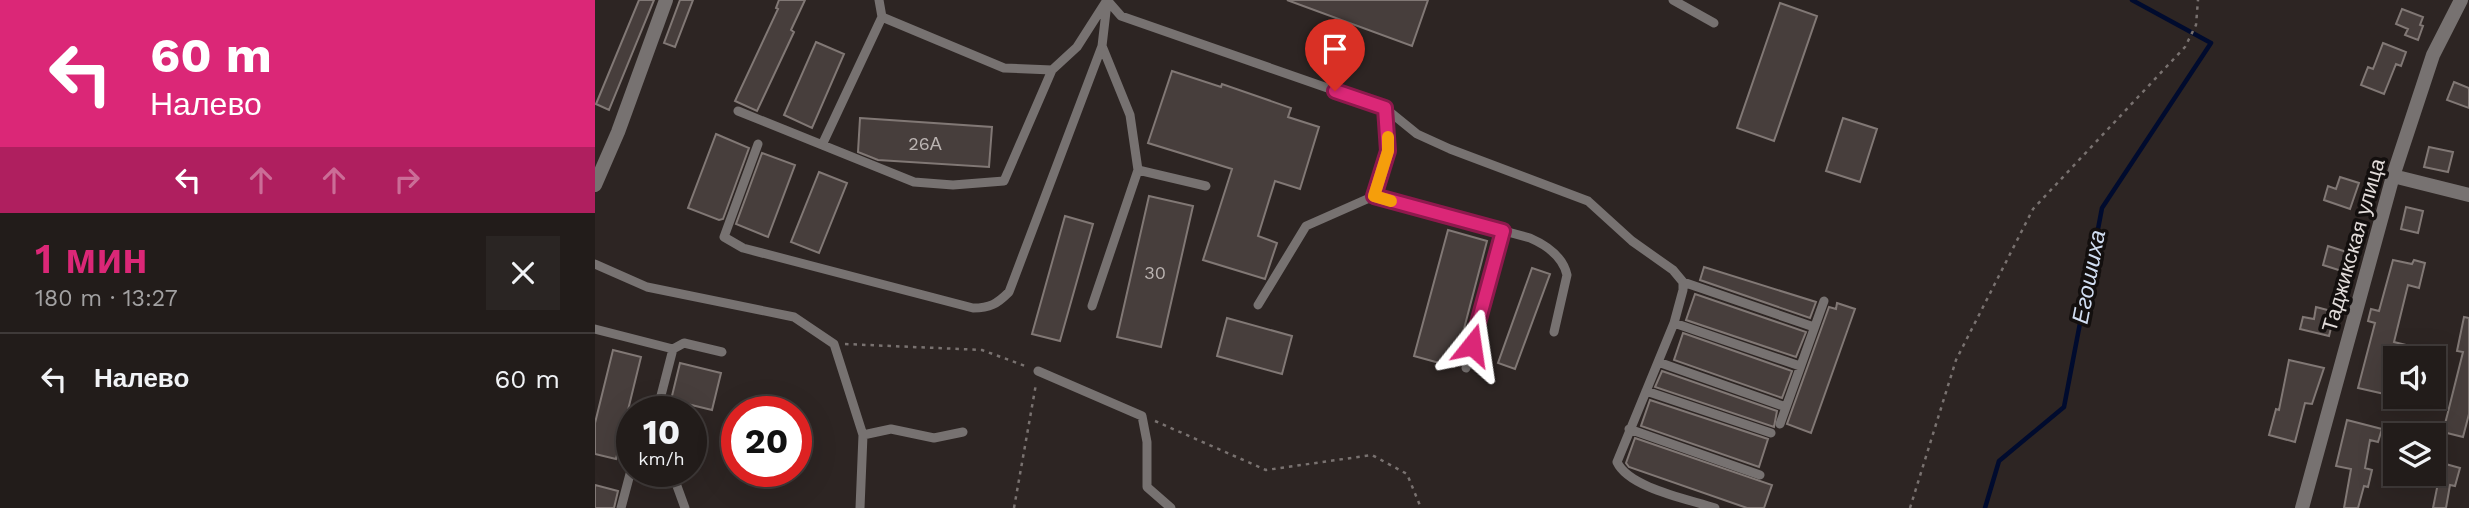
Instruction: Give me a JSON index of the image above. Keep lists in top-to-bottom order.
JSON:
{
  "streets": {
    "street": ["Таджикская улица"]
  },
  "water": ["Егошиха"],
  "house_numbers": ["26А", "30"],
  "page": {
    "turn": ["60 m", "Налево"],
    "heading": ["1 мин", "180 m · 13:27"],
    "list": [
      {
        "name": "Налево",
        "value": "60 m"
      }
    ],
    "speed": "10 km/h",
    "limit": "20"
  }
}
